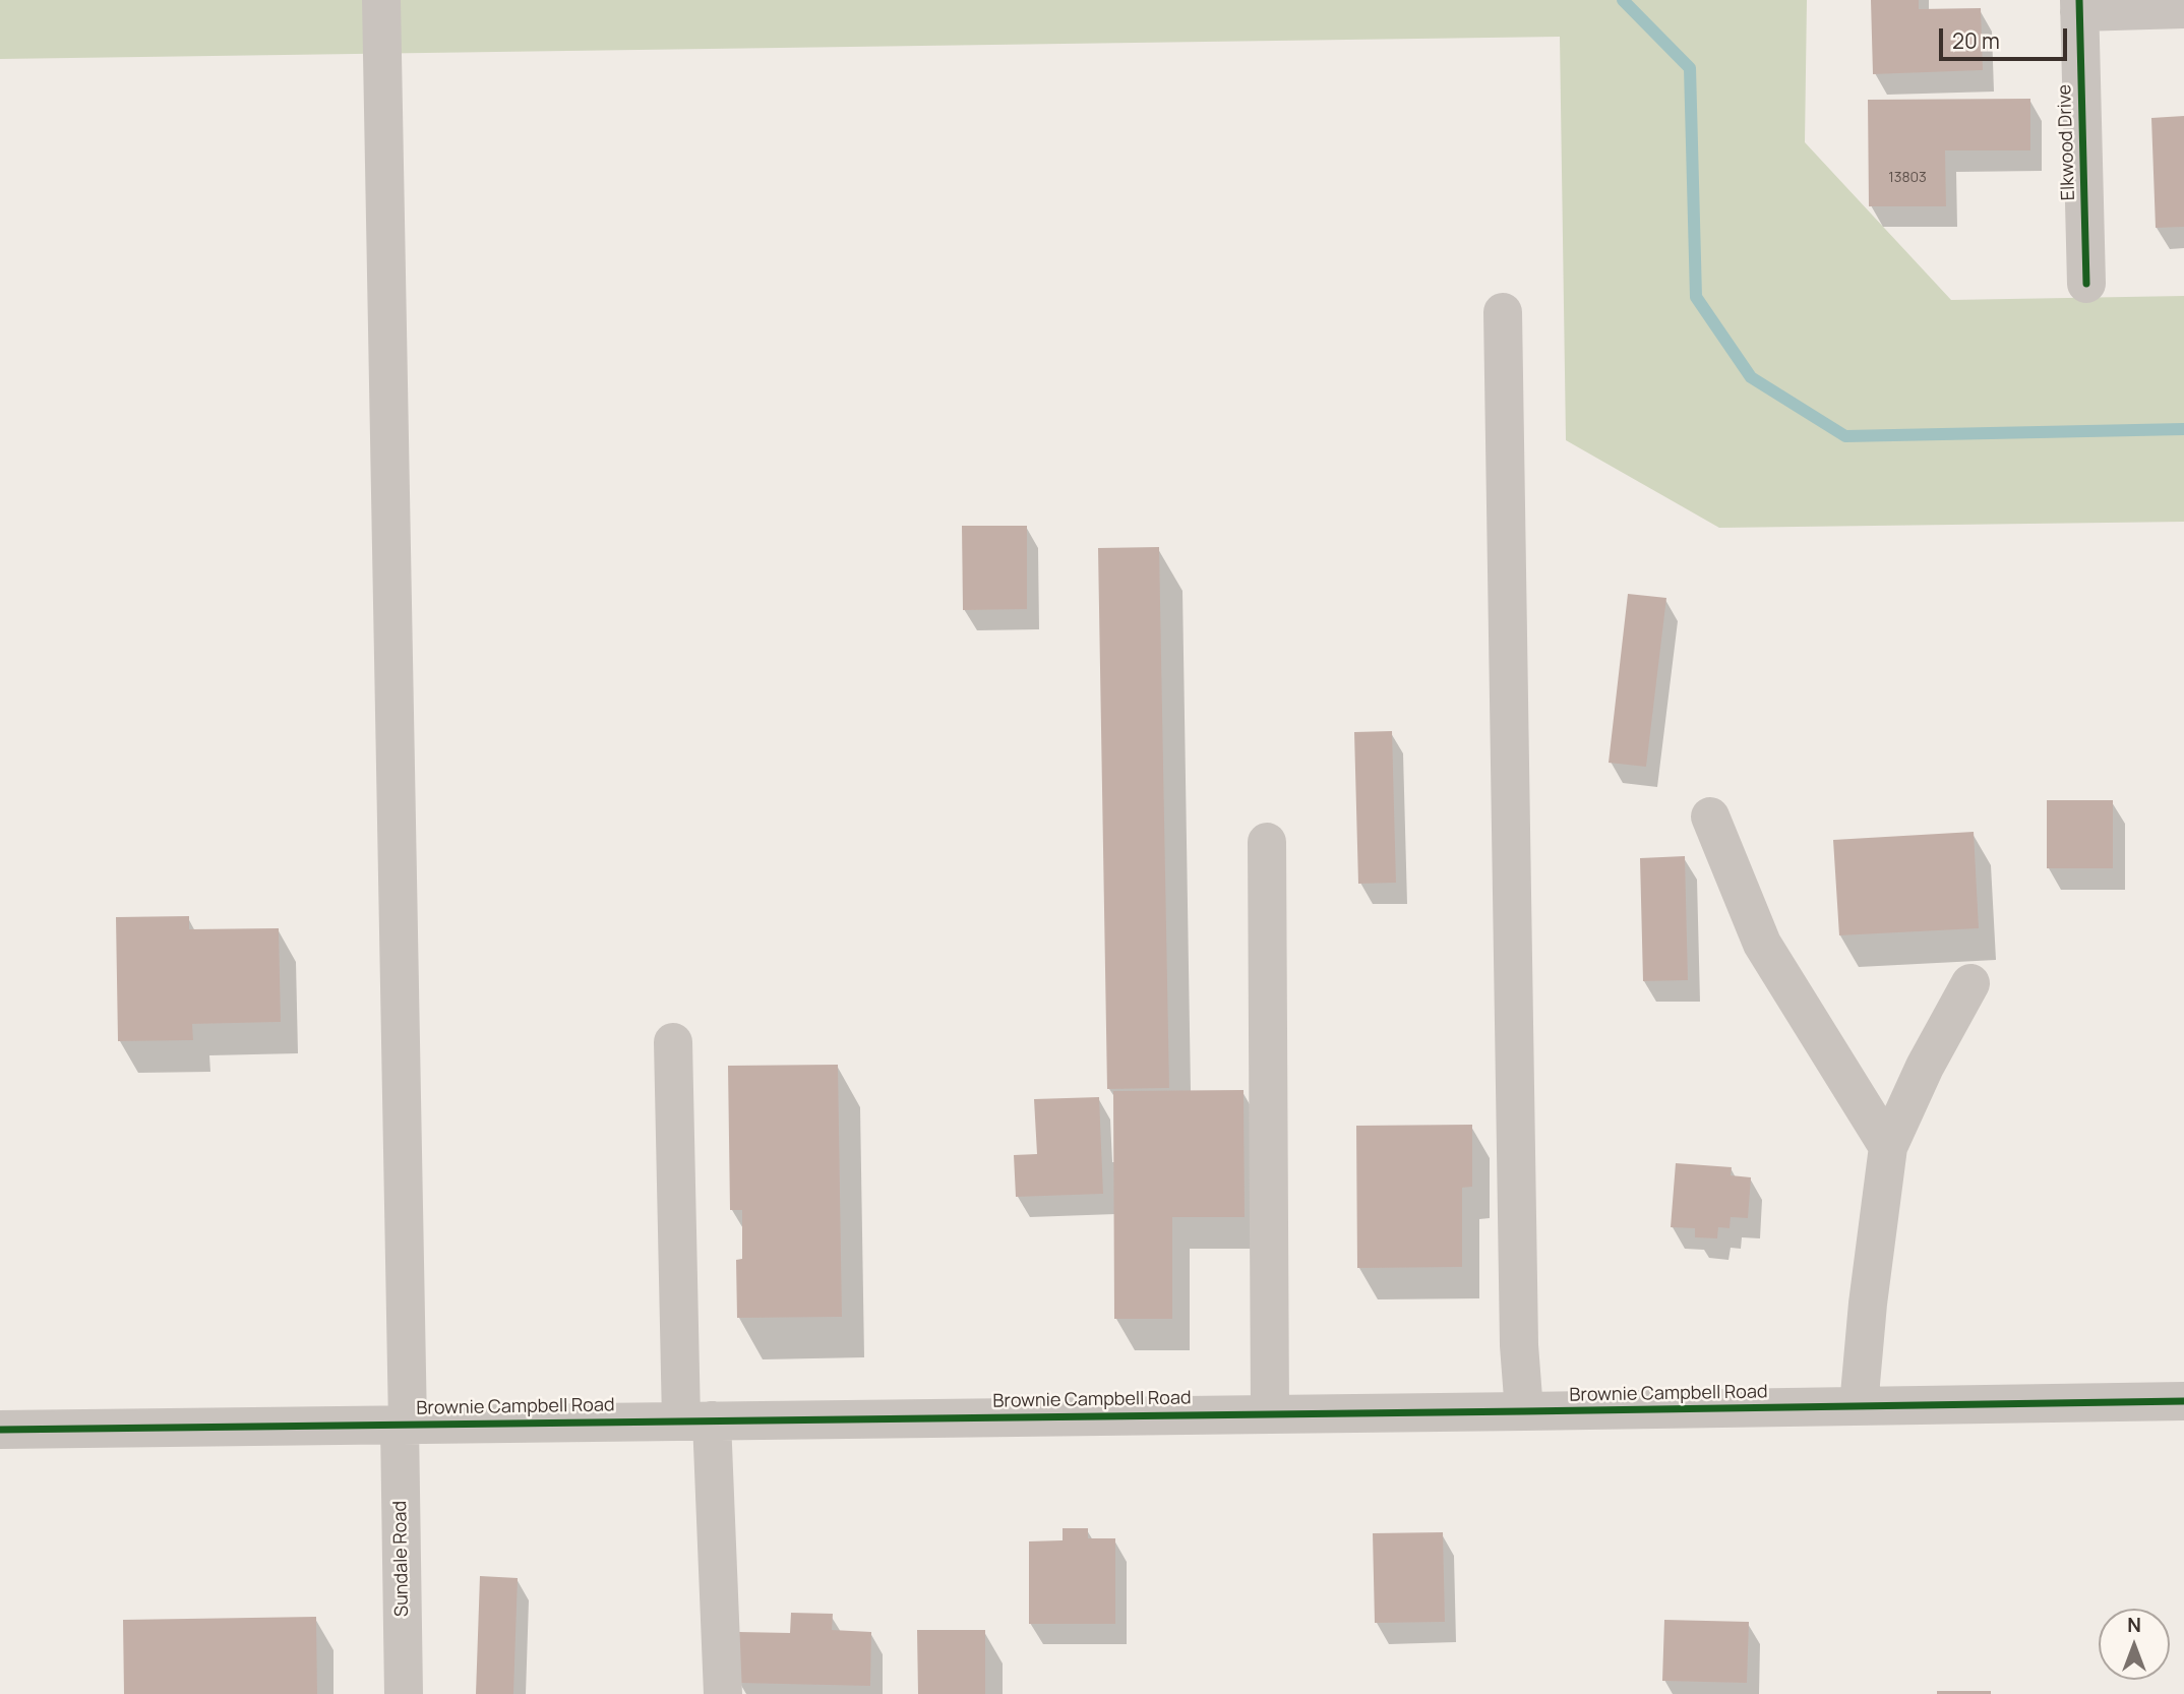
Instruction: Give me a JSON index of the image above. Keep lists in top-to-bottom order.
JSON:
{
  "streets": {
    "street": ["Elkwood Drive", "Brownie Campbell Road", "Sundale Road"]
  },
  "crossings": [
    ["Brownie Campbell Road", "Sundale Road"]
  ],
  "house_numbers": ["13803"],
  "scale_bar": "20 m",
  "north": "top"
}
